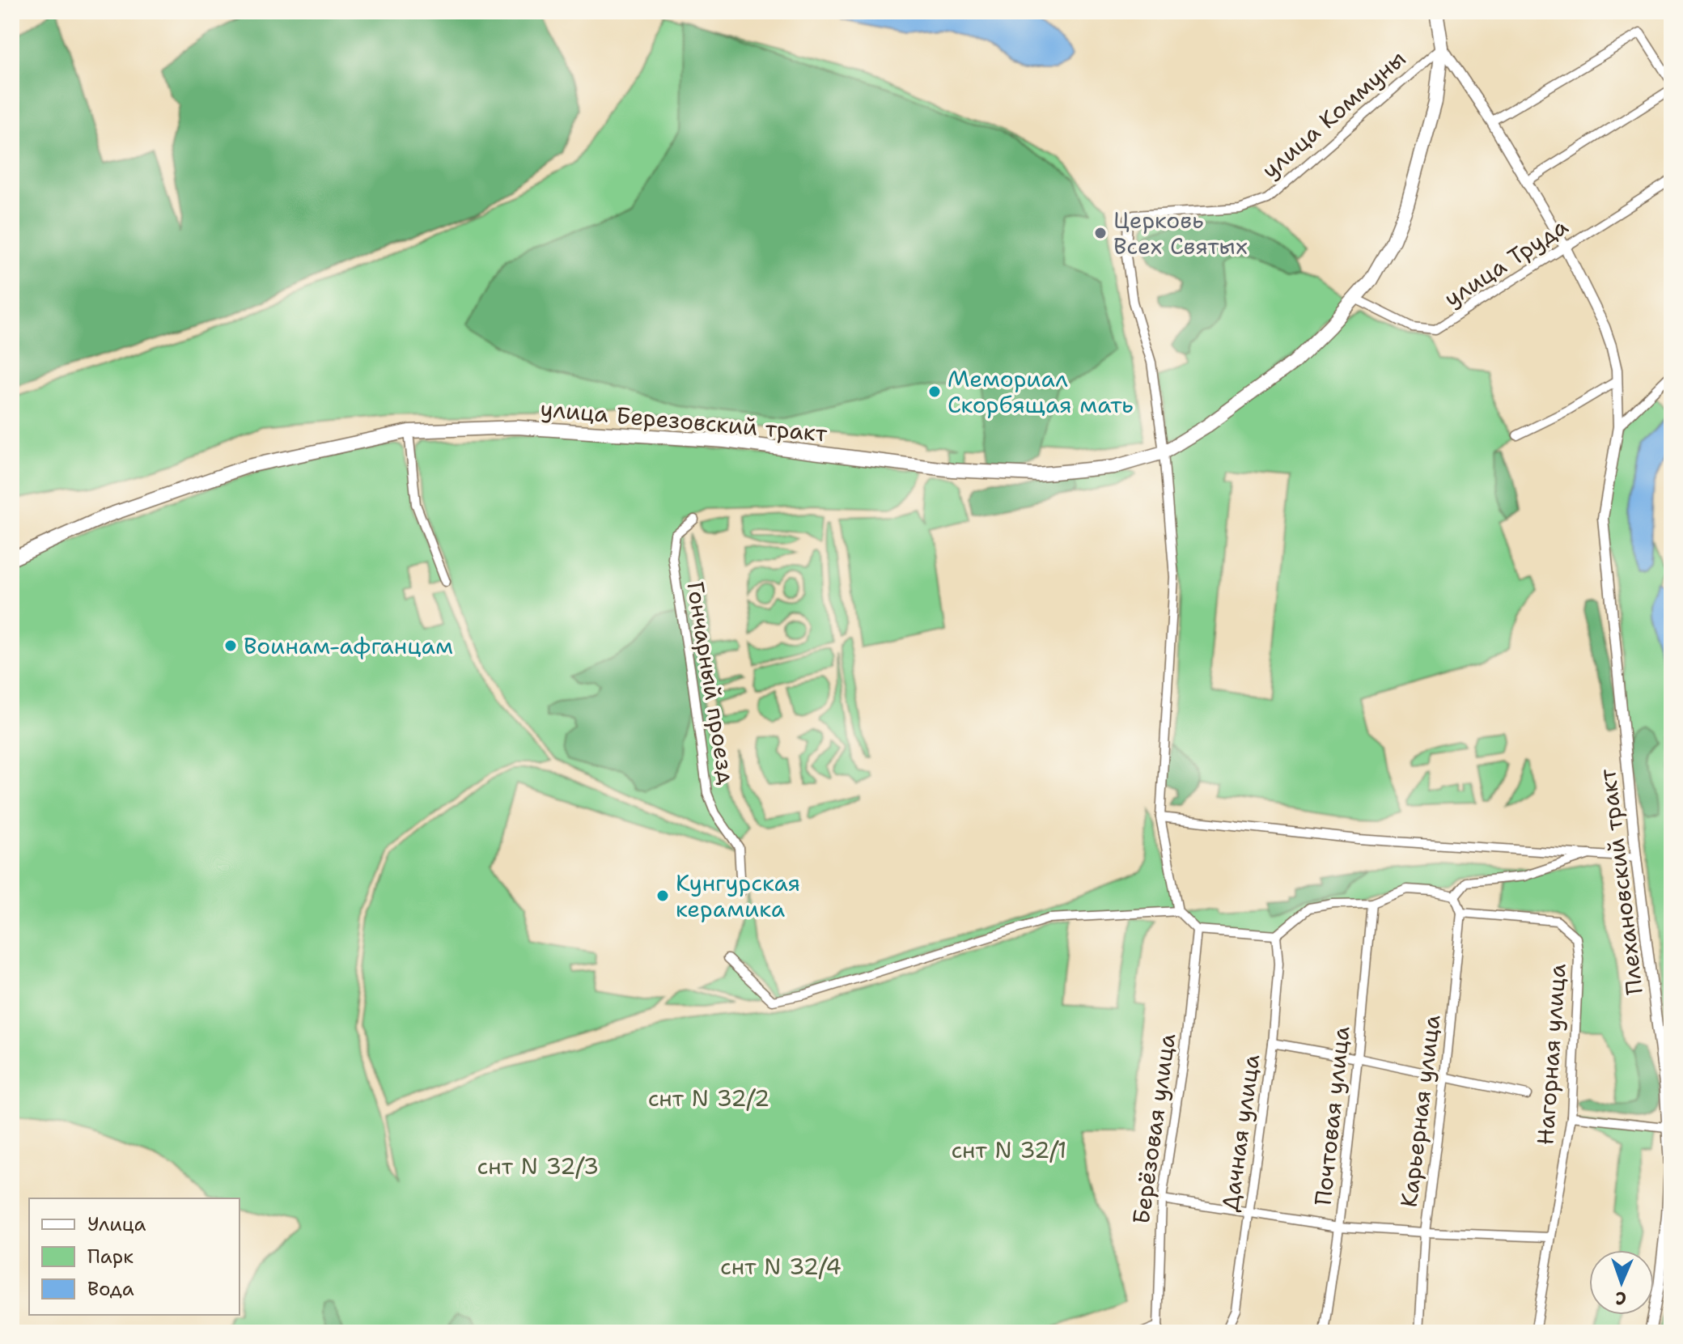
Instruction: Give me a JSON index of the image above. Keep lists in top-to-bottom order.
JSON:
{
  "streets": {
    "main road": ["улица Коммуны", "улица Березовский тракт"],
    "street": [
      "улица Труда",
      "Гончарный проезд",
      "Плехановский тракт",
      "Нагорная улица",
      "Карьерная улица",
      "Почтовая улица",
      "Берёзовая улица",
      "Дачная улица"
    ]
  },
  "crossings": [
    ["улица Коммуны", "улица Труда"],
    ["улица Коммуны", "улица Березовский тракт"],
    ["улица Коммуны", "Плехановский тракт"],
    ["улица Труда", "улица Березовский тракт"],
    ["улица Труда", "Плехановский тракт"],
    ["Нагорная улица", "Карьерная улица"]
  ],
  "parks": [
    "снт N 32/2",
    "снт N 32/1",
    "снт N 32/3",
    "снт N 32/4"
  ],
  "places": [
    "Церковь Всех Святых",
    "Мемориал Скорбящая мать",
    "Воинам-афганцам",
    "Кунгурская керамика"
  ],
  "legend": ["Улица", "Парк", "Вода"],
  "north": "bottom"
}
